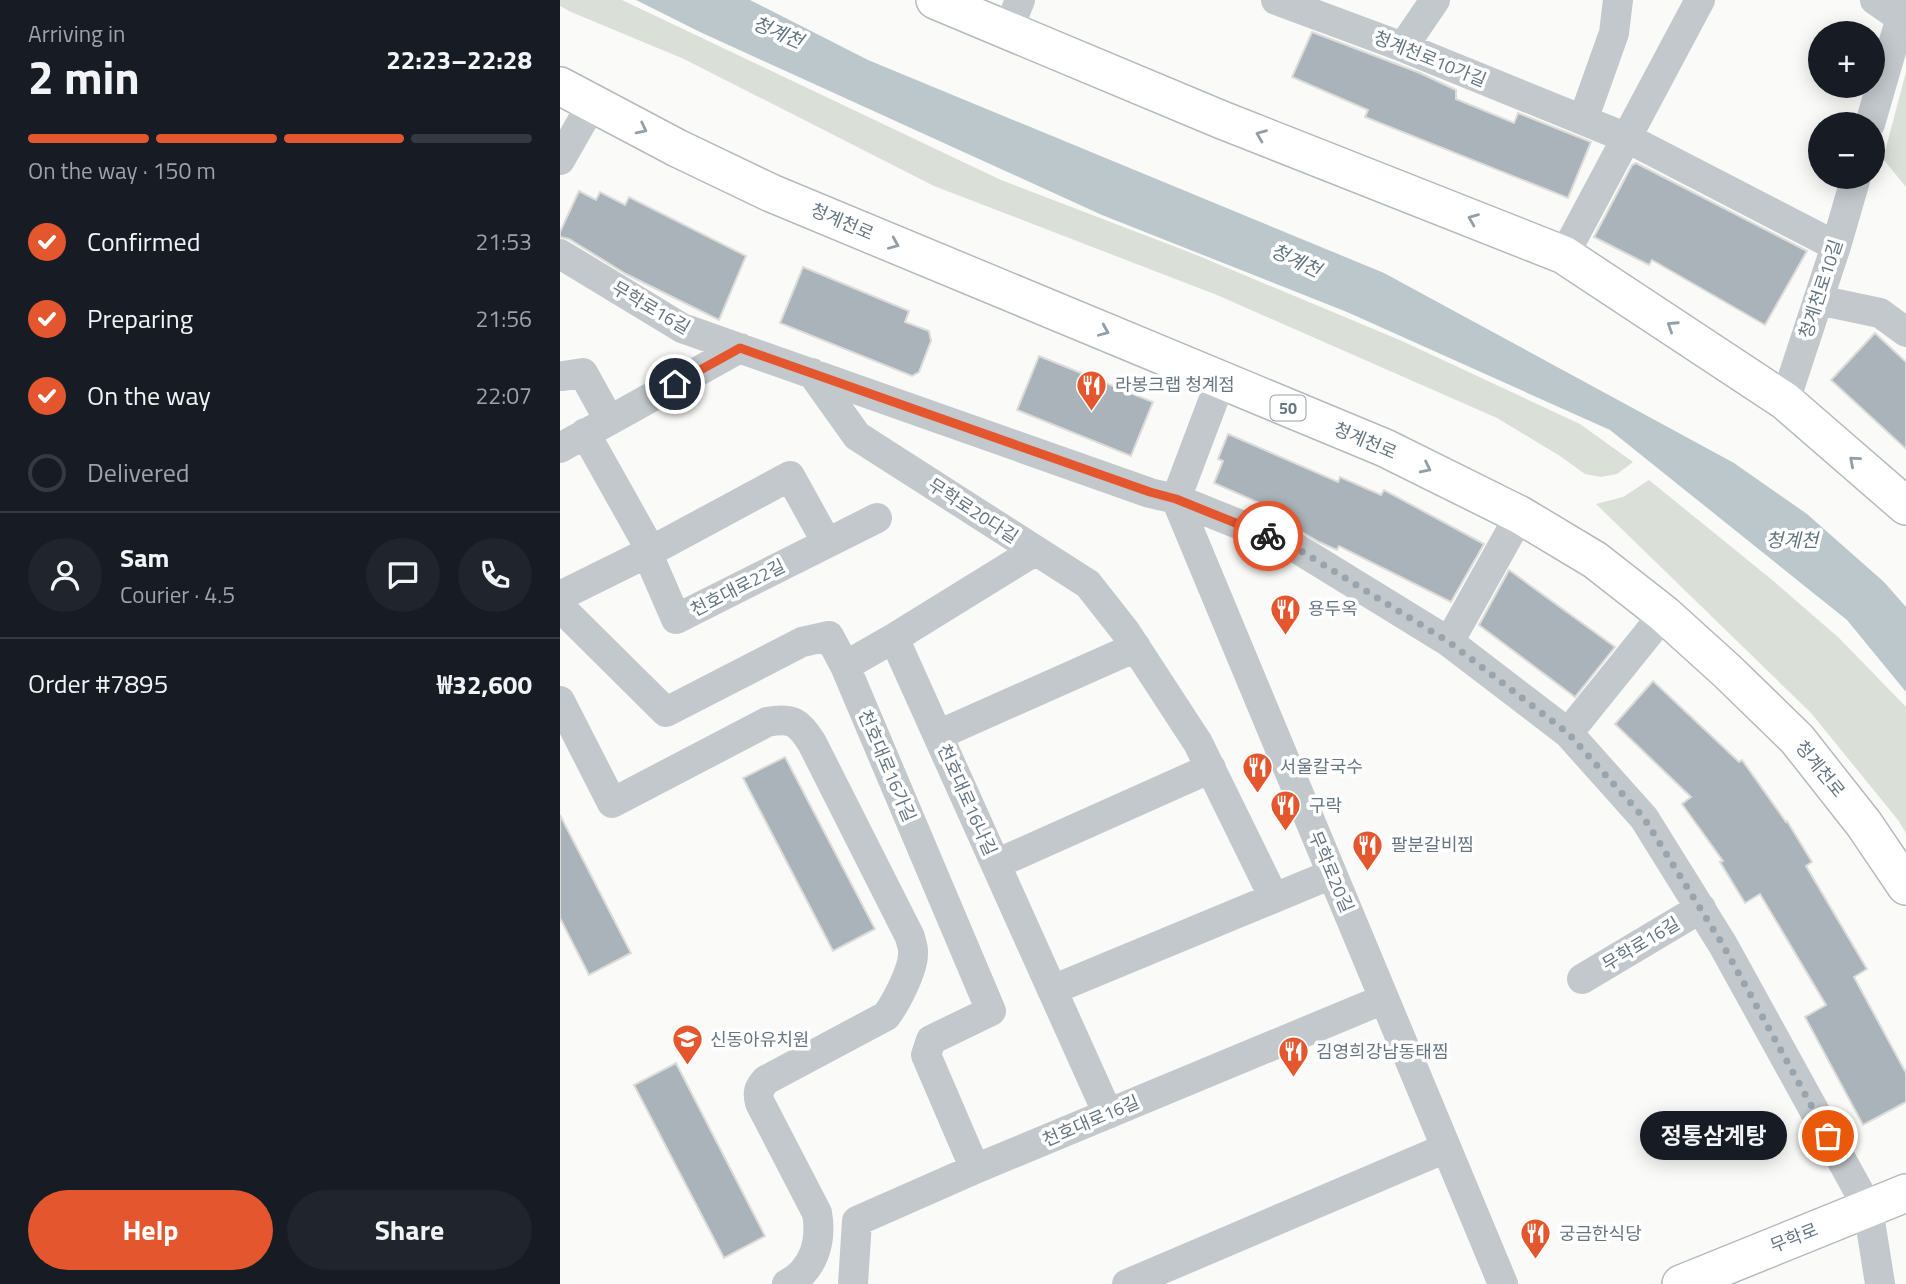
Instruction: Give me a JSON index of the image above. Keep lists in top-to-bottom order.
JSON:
{
  "streets": {
    "main road": ["청계천로", "50", "무학로"],
    "street": [
      "청계천로10가길",
      "청계천로10길",
      "무학로16길",
      "무학로20다길",
      "천호대로22길",
      "천호대로16가길",
      "천호대로16나길",
      "무학로20길",
      "천호대로16길"
    ]
  },
  "crossings": [
    ["청계천로10가길", "청계천로10길"],
    ["무학로16길", "무학로20다길"],
    ["무학로16길", "무학로20길"],
    ["무학로16길", "무학로"],
    ["천호대로16가길", "천호대로16길"],
    ["천호대로16나길", "천호대로16길"],
    ["무학로20길", "천호대로16길"]
  ],
  "water": ["청계천"],
  "places": {
    "restaurant": [
      "라봉크랩 청계점",
      "용두옥",
      "서울칼국수",
      "구락",
      "팔분갈비찜",
      "김영희강남동태찜",
      "궁금한식당"
    ],
    "school or university": ["신동아유치원"],
    "other": ["정통삼계탕"]
  },
  "page": {
    "heading": ["2 min", "Arriving in", "22:23–22:28"],
    "panel": [
      "Sam",
      "Courier · 4.5",
      "Order #7895",
      "₩32,600"
    ],
    "map_buttons": ["+", "−"],
    "bar": "On the way · 150 m",
    "list": [
      ["Confirmed", "21:53"],
      ["Preparing", "21:56"],
      ["On the way", "22:07"],
      "Delivered"
    ],
    "bubble": "정통삼계탕",
    "buttons": ["Help", "Share"]
  }
}
